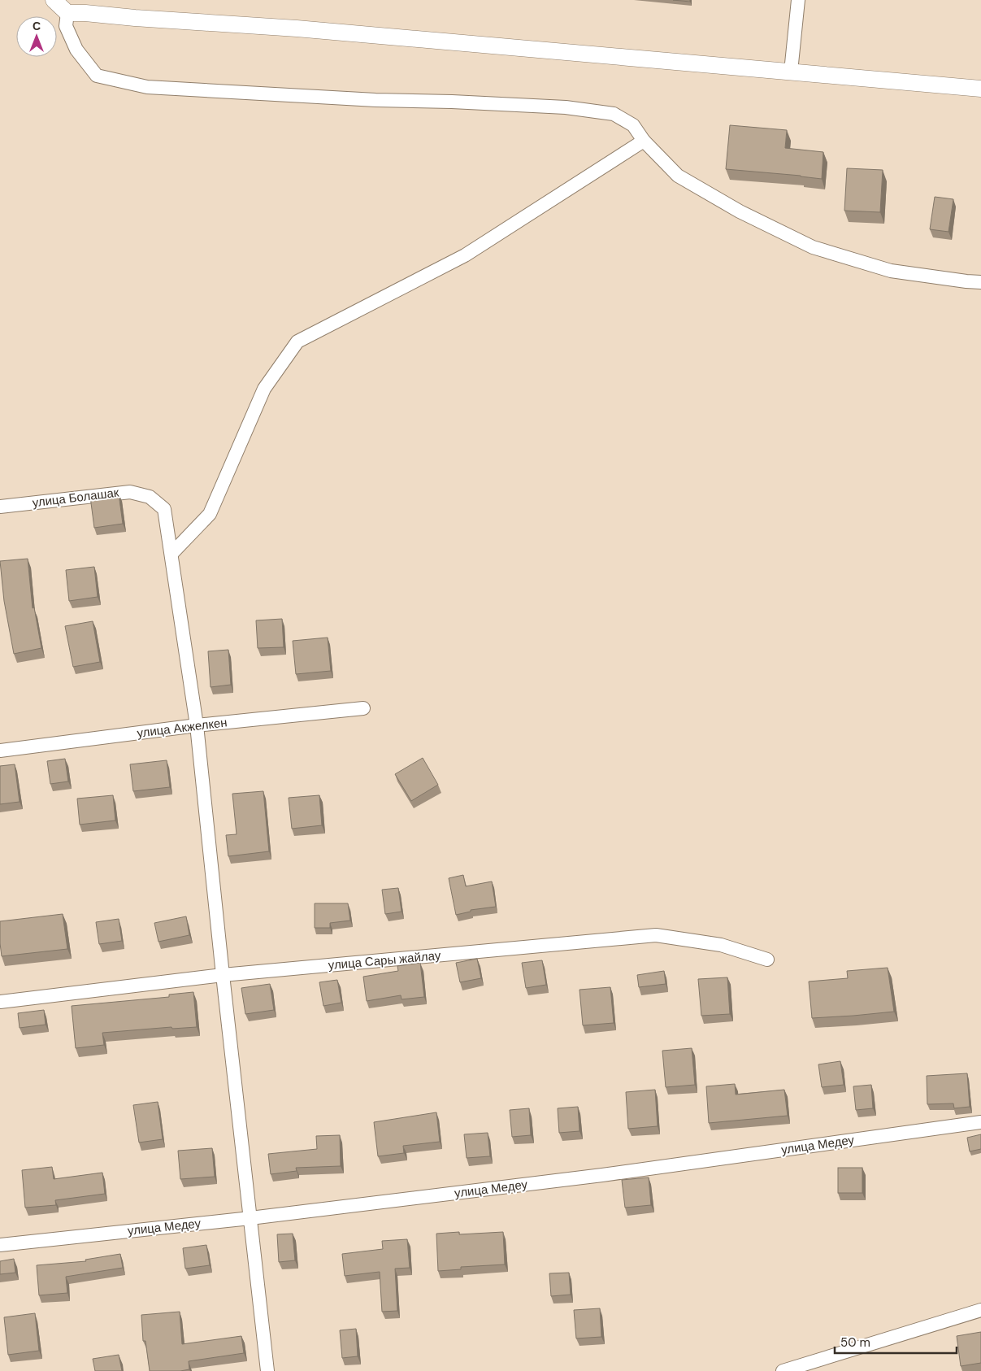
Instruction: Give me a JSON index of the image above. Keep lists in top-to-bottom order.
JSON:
{
  "streets": {
    "street": [
      "улица Болашак",
      "улица Акжелкен",
      "улица Сары жайлау",
      "улица Медеу"
    ]
  },
  "scale_bar": "50 m",
  "north": "top"
}
